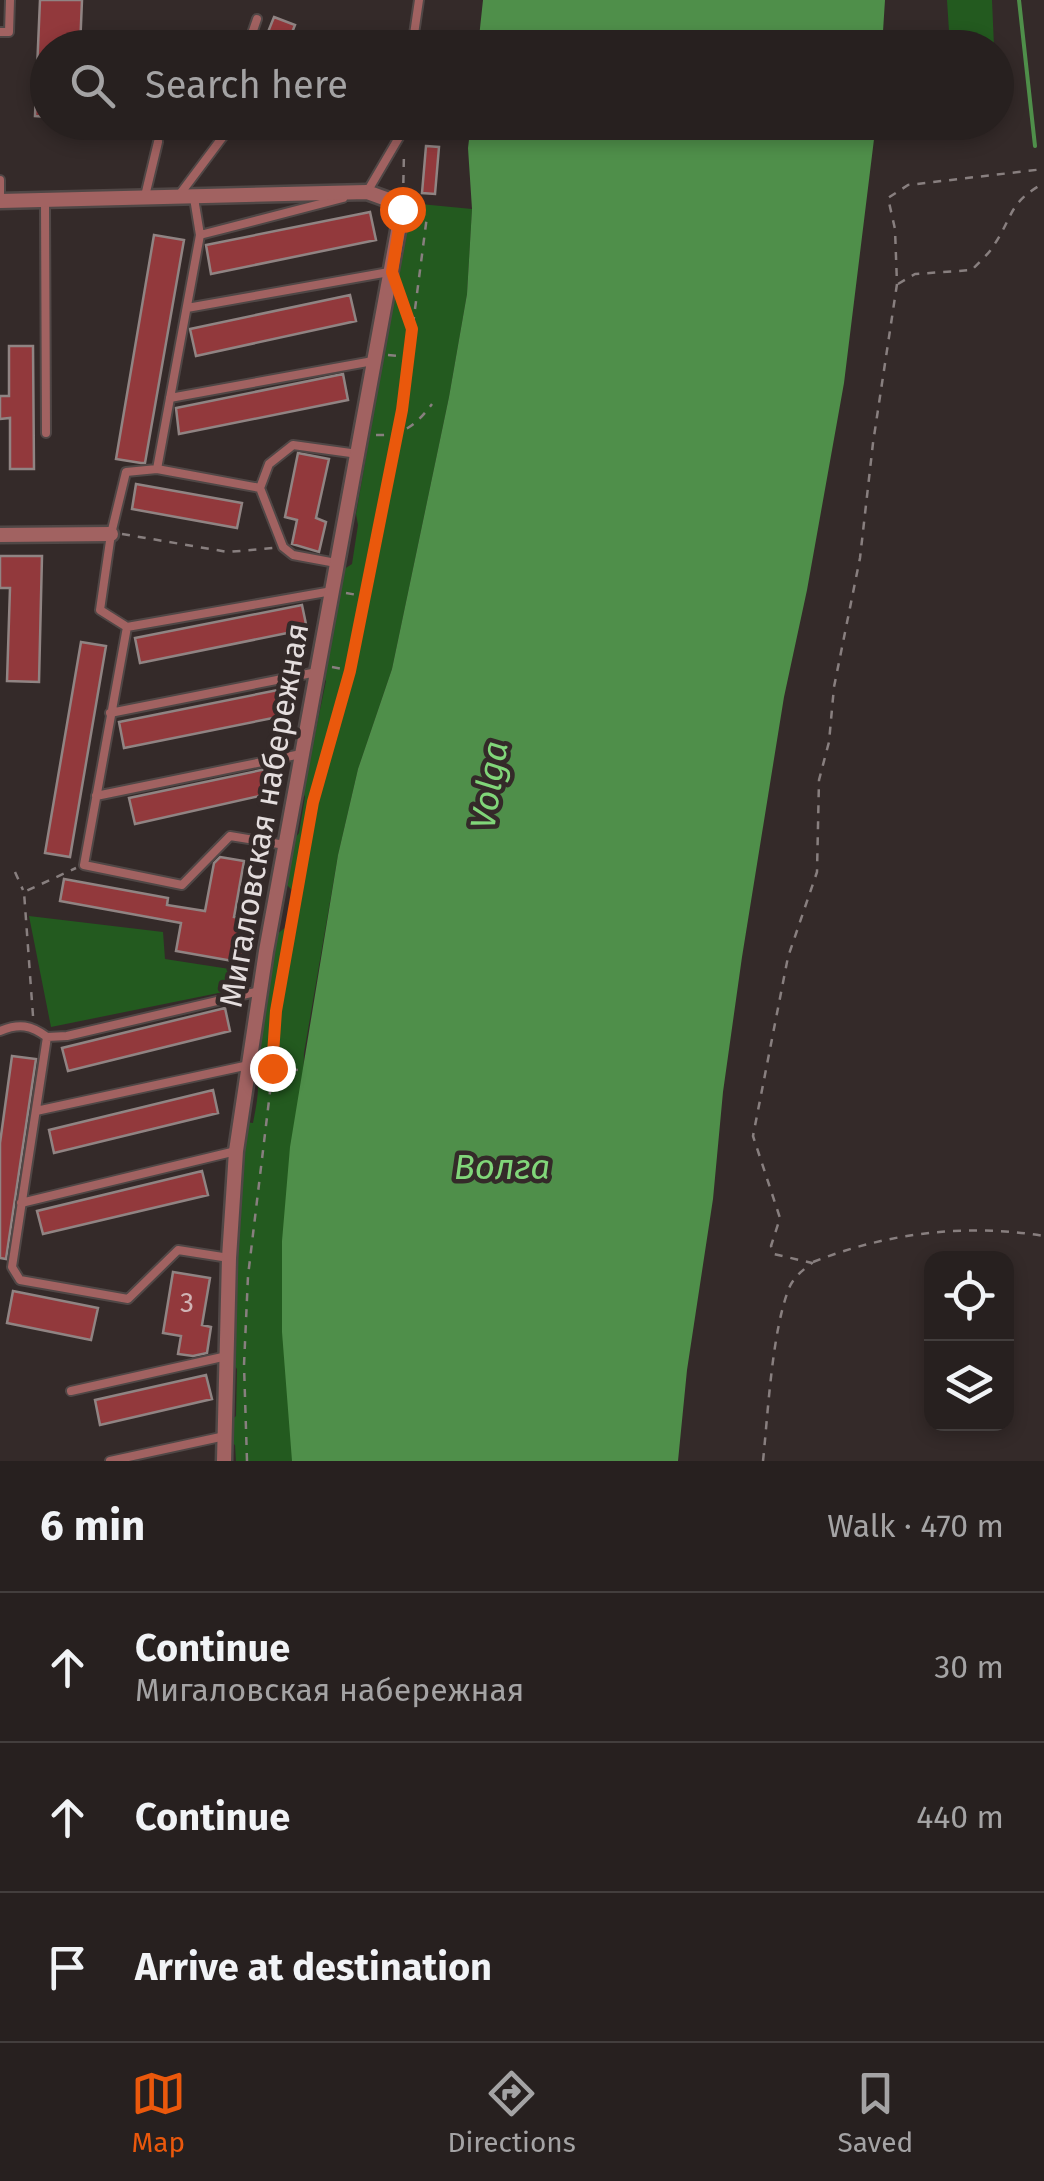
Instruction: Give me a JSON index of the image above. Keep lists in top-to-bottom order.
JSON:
{
  "streets": {
    "street": ["Мигаловская набережная"]
  },
  "water": ["Volga", "Волга"],
  "house_numbers": ["3"],
  "page": {
    "search": "Search here",
    "heading": ["6 min", "Walk · 470 m"],
    "list": [
      ["Continue", "Мигаловская набережная", "30 m"],
      ["Continue", "440 m"],
      "Arrive at destination"
    ],
    "nav": ["Map", "Directions", "Saved"]
  }
}
